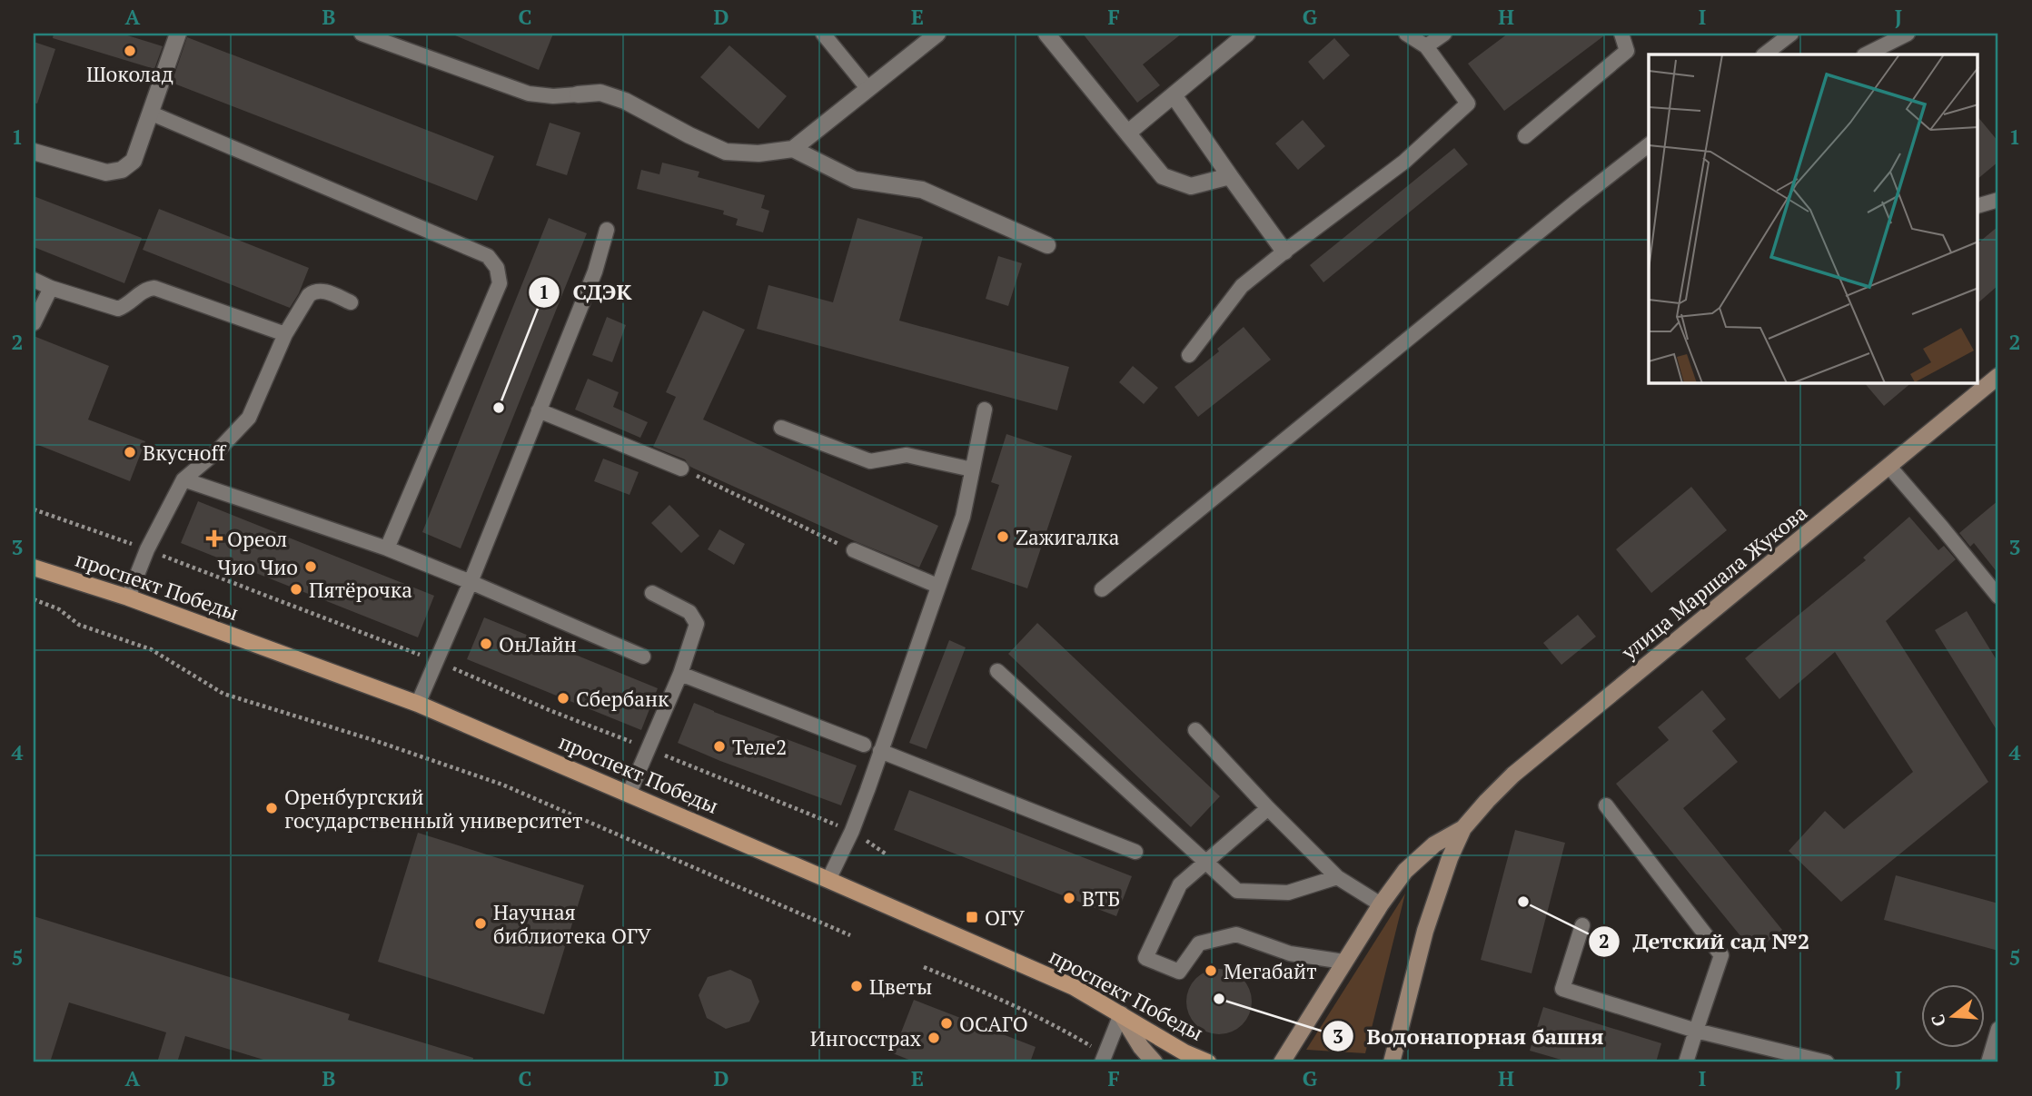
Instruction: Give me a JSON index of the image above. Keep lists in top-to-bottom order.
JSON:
{
  "streets": {
    "main road": ["улица Маршала Жукова", "проспект Победы"]
  },
  "places": {
    "other": [
      "Шоколад",
      "СДЭК",
      "Вкусноff",
      "Zажигалка",
      "Чио Чио",
      "Пятёрочка",
      "ОнЛайн",
      "Сбербанк",
      "Теле2",
      "Оренбургский государственный университет",
      "ВТБ",
      "Детский сад №2",
      "Научная библиотека ОГУ",
      "Мегабайт",
      "Цветы",
      "Водонапорная башня",
      "ОСАГО",
      "Ингосстрах"
    ],
    "health": ["Ореол"],
    "transit": ["ОГУ"]
  },
  "north": "left",
  "grid": {
    "columns": [
      "A",
      "B",
      "C",
      "D",
      "E",
      "F",
      "G",
      "H",
      "I",
      "J"
    ],
    "rows": [
      "1",
      "2",
      "3",
      "4",
      "5"
    ]
  }
}
